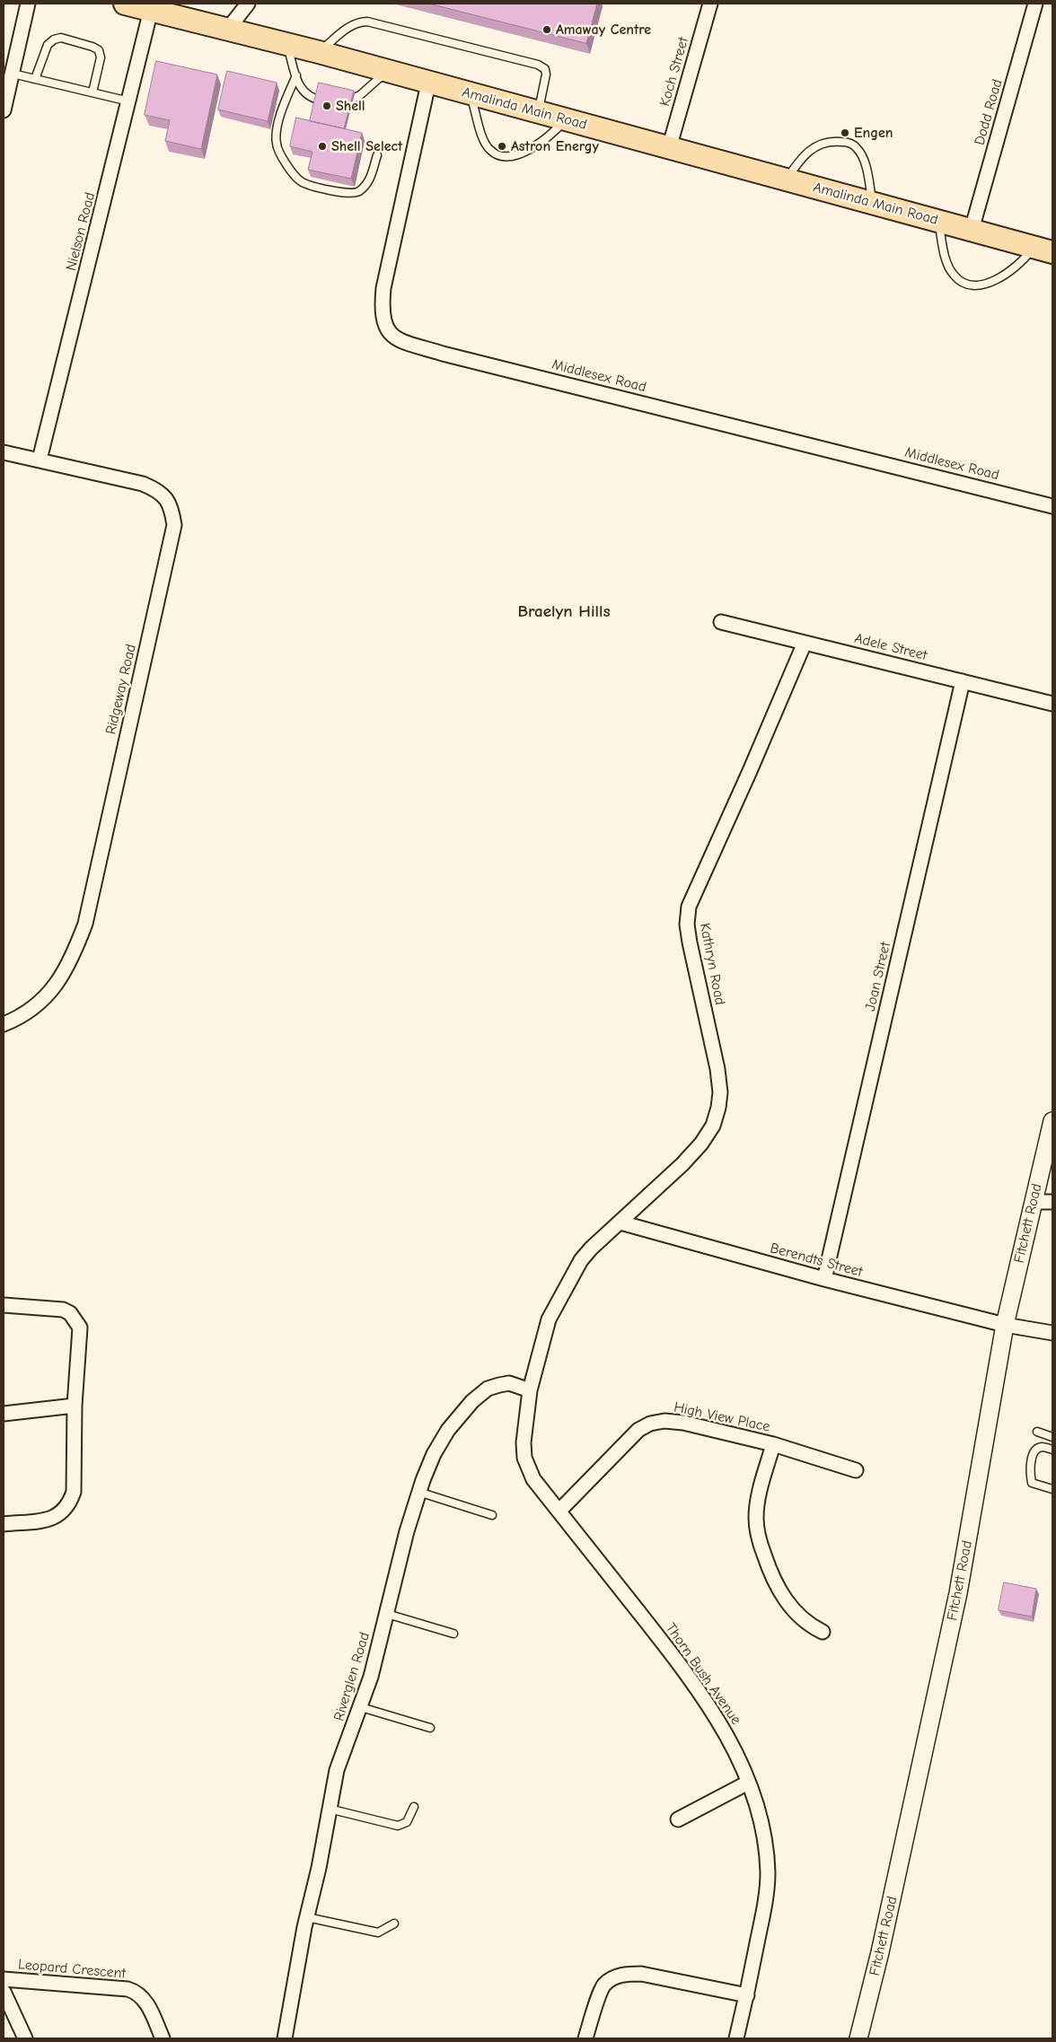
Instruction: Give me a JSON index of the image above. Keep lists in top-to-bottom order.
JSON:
{
  "streets": {
    "main road": ["Amalinda Main Road"],
    "street": [
      "Koch Street",
      "Dodd Road",
      "Nielson Road",
      "Middlesex Road",
      "Adele Street",
      "Ridgeway Road",
      "Kathryn Road",
      "Joan Street",
      "Fitchett Road",
      "Berendts Street",
      "High View Place",
      "Thorn Bush Avenue",
      "Riverglen Road",
      "Leopard Crescent"
    ]
  },
  "crossings": [
    ["Koch Street", "Amalinda Main Road"],
    ["Amalinda Main Road", "Dodd Road"],
    ["Amalinda Main Road", "Nielson Road"],
    ["Amalinda Main Road", "Middlesex Road"],
    ["Nielson Road", "Ridgeway Road"],
    ["Adele Street", "Kathryn Road"],
    ["Adele Street", "Joan Street"],
    ["Kathryn Road", "Berendts Street"],
    ["Kathryn Road", "Thorn Bush Avenue"],
    ["Kathryn Road", "Riverglen Road"],
    ["Joan Street", "Berendts Street"],
    ["Fitchett Road", "Berendts Street"],
    ["High View Place", "Thorn Bush Avenue"],
    ["Thorn Bush Avenue", "Riverglen Road"]
  ],
  "districts": ["Braelyn Hills"],
  "places": [
    "Amaway Centre",
    "Shell",
    "Engen",
    "Shell Select",
    "Astron Energy"
  ]
}
